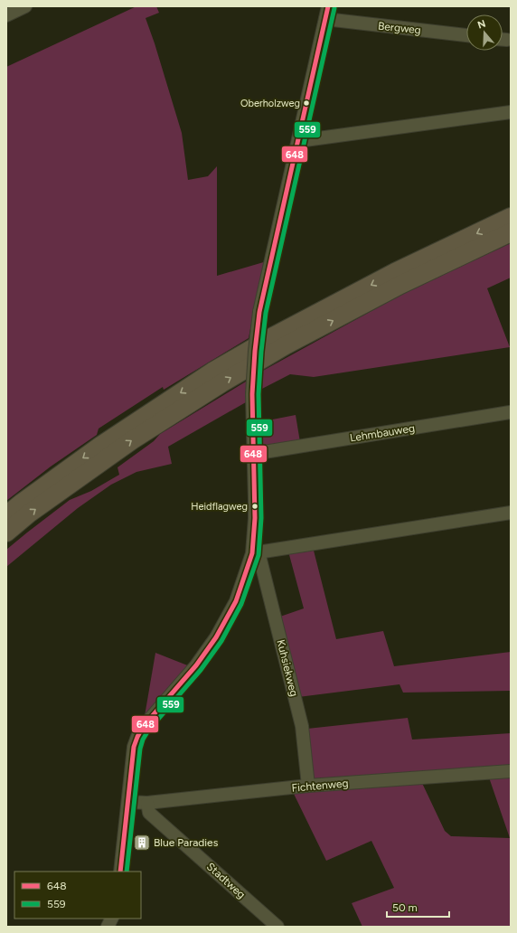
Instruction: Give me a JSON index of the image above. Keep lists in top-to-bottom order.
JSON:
{
  "streets": {
    "street": [
      "Bergweg",
      "Lehmbauweg",
      "Kuhsiekweg",
      "Fichtenweg",
      "Stadtweg"
    ]
  },
  "crossings": [
    ["Kuhsiekweg", "Fichtenweg"],
    ["Fichtenweg", "Stadtweg"]
  ],
  "places": {
    "other": ["Oberholzweg", "Heidflagweg"],
    "building": ["Blue Paradies"]
  },
  "lines": ["transit line 648", "transit line 559"],
  "legend": ["648", "559"],
  "scale_bar": "50 m",
  "north": "top"
}
